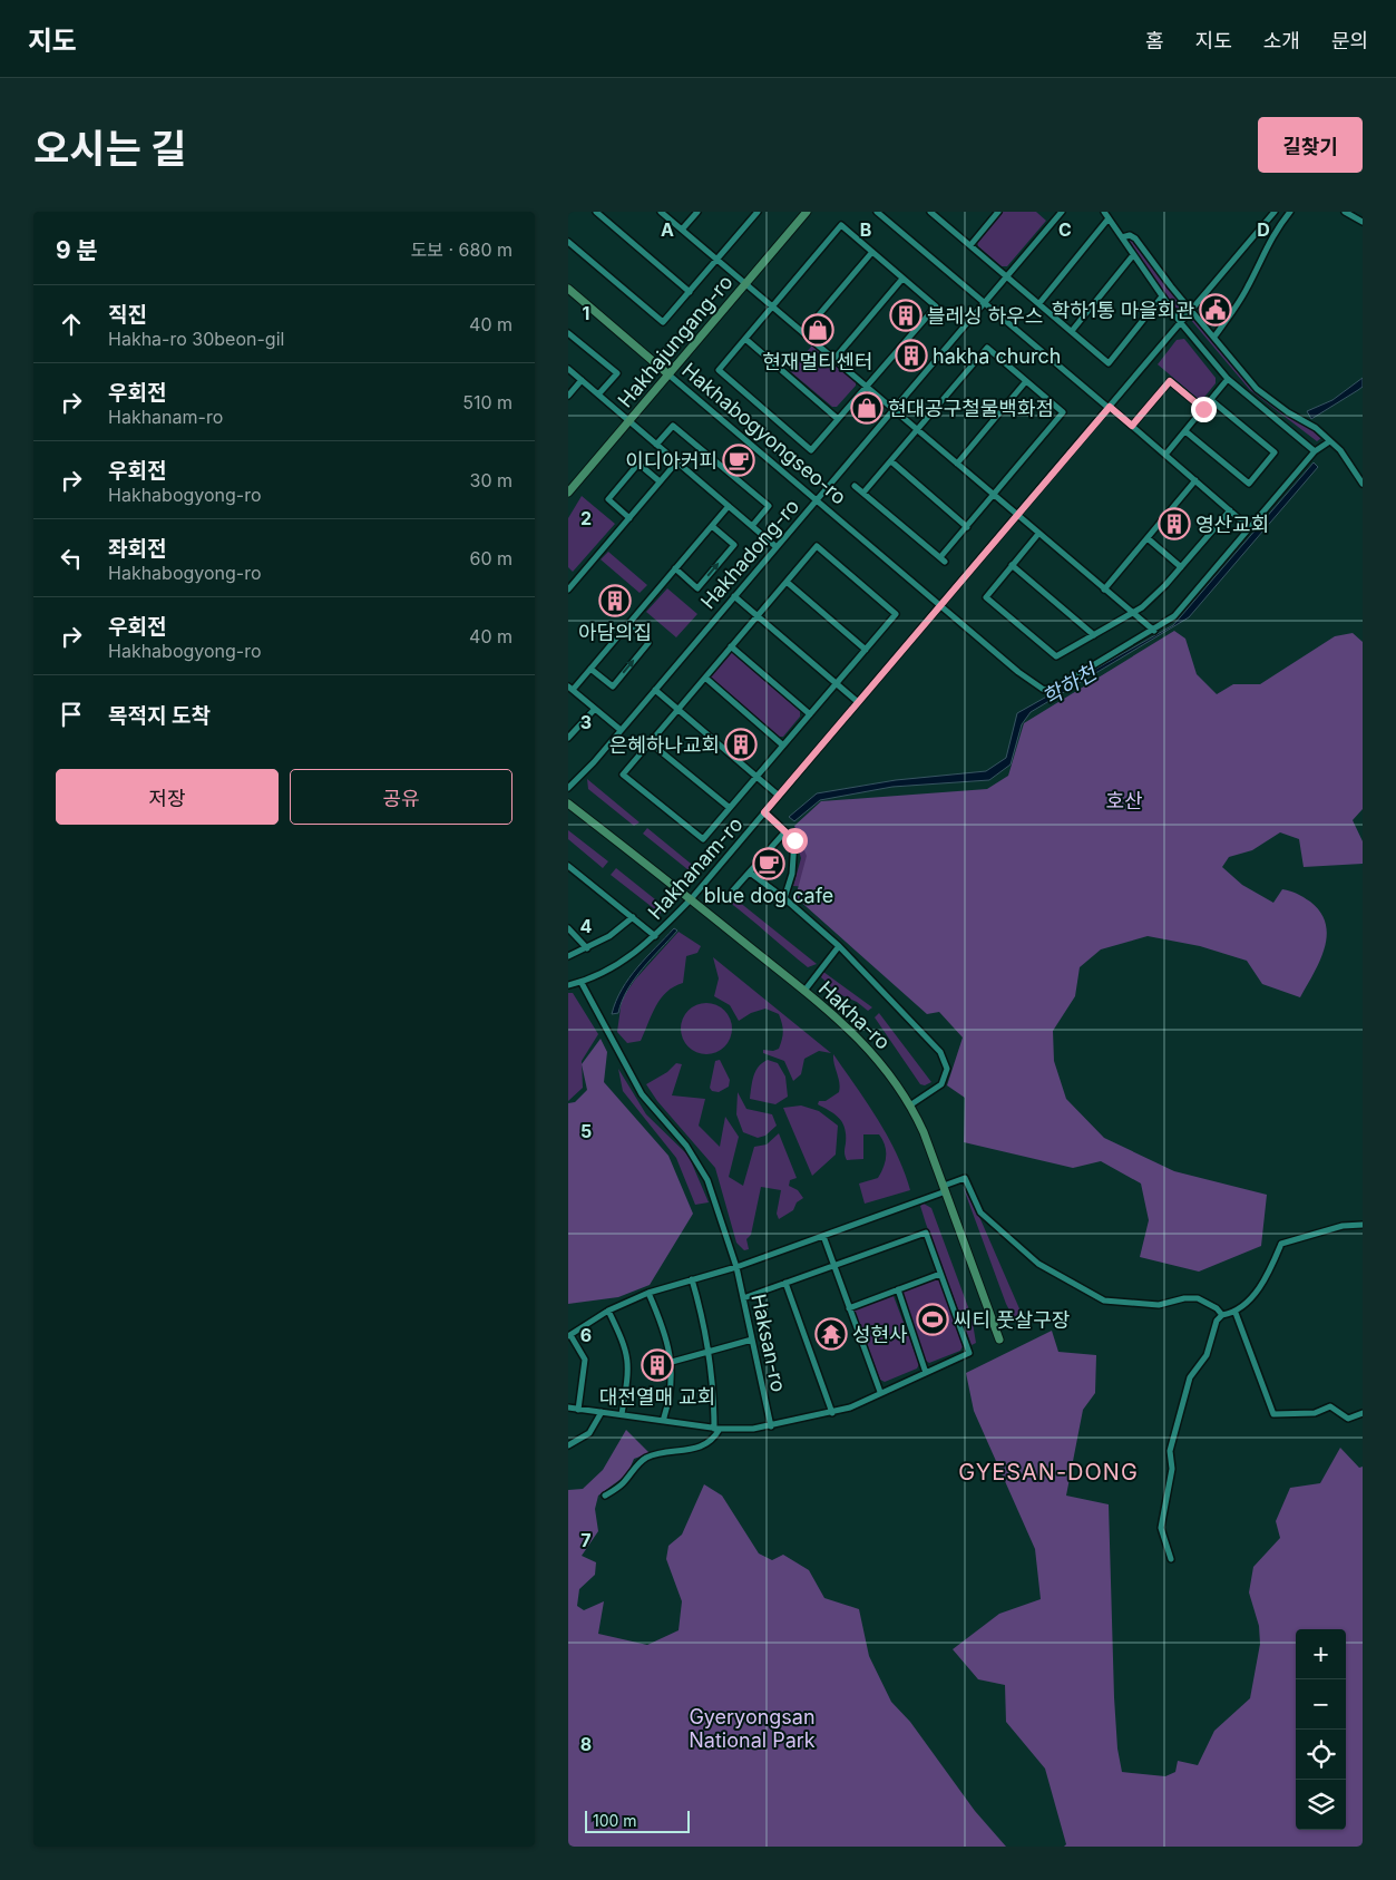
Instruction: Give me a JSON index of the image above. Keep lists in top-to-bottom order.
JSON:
{
  "streets": {
    "street": [
      "Hakhajungang-ro",
      "Hakhabogyongseo-ro",
      "Hakhadong-ro",
      "Hakhanam-ro",
      "Hakha-ro",
      "Haksan-ro"
    ]
  },
  "crossings": [
    ["Hakhajungang-ro", "Hakhabogyongseo-ro"],
    ["Hakhabogyongseo-ro", "Hakhadong-ro"],
    ["Hakhabogyongseo-ro", "Hakhanam-ro"],
    ["Hakhanam-ro", "Hakha-ro"],
    ["Hakhanam-ro", "Haksan-ro"]
  ],
  "districts": ["GYESAN-DONG"],
  "water": ["학하천"],
  "parks": ["호산", "Gyeryongsan National Park"],
  "places": {
    "public building": ["학하1통 마을회관"],
    "building": [
      "블레싱 하우스",
      "hakha church",
      "영산교회",
      "아담의집",
      "은혜하나교회",
      "대전열매 교회"
    ],
    "shop": ["현재멀티센터", "현대공구철물백화점"],
    "cafe": ["이디아커피", "blue dog cafe"],
    "sports": ["씨티 풋살구장"],
    "temple": ["성현사"]
  },
  "scale_bar": "100 m",
  "page": {
    "header": "지도",
    "nav": [
      "홈",
      "지도",
      "소개",
      "문의"
    ],
    "title": "오시는 길",
    "buttons": [
      "길찾기",
      ["저장", "공유"]
    ],
    "heading": ["9 분", "도보 · 680 m"],
    "list": [
      ["직진", "Hakha-ro 30beon-gil", "40 m"],
      ["우회전", "Hakhanam-ro", "510 m"],
      ["우회전", "Hakhabogyong-ro", "30 m"],
      ["좌회전", "Hakhabogyong-ro", "60 m"],
      ["우회전", "Hakhabogyong-ro", "40 m"],
      "목적지 도착"
    ],
    "map_buttons": ["+", "−"],
    "scale": "100 m"
  },
  "grid": {
    "columns": [
      "A",
      "B",
      "C",
      "D"
    ],
    "rows": [
      "1",
      "2",
      "3",
      "4",
      "5",
      "6",
      "7",
      "8"
    ]
  }
}
